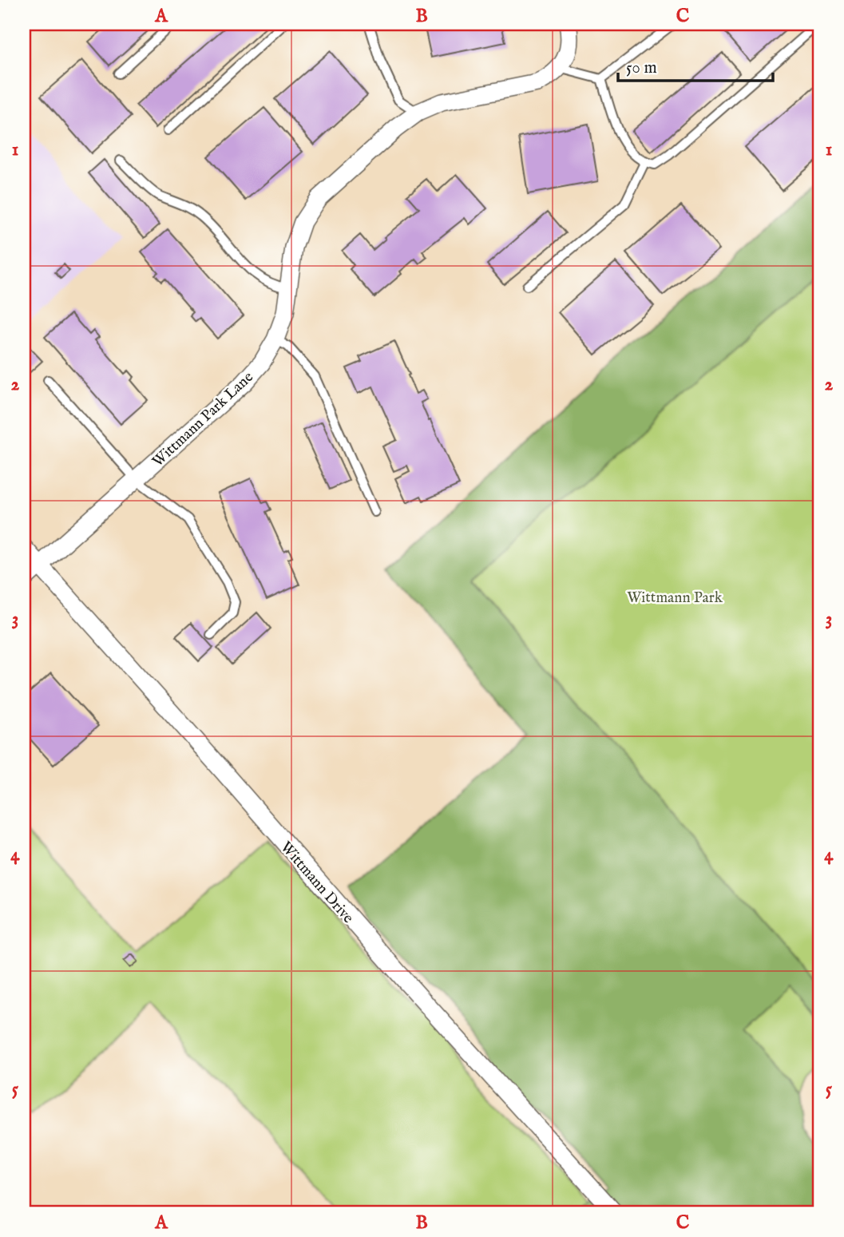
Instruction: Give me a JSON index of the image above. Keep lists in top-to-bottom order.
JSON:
{
  "streets": {
    "street": ["Wittmann Park Lane", "Wittmann Drive"]
  },
  "crossings": [
    ["Wittmann Park Lane", "Wittmann Drive"]
  ],
  "parks": ["Wittmann Park"],
  "scale_bar": "50 m",
  "grid": {
    "columns": ["A", "B", "C"],
    "rows": [
      "1",
      "2",
      "3",
      "4",
      "5"
    ]
  }
}
